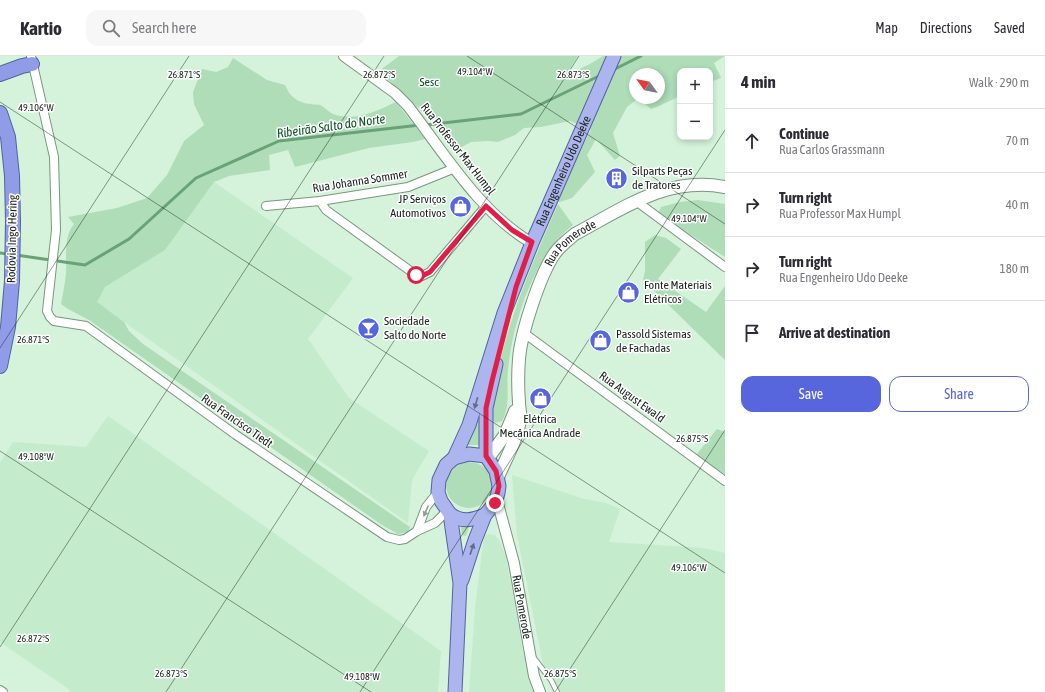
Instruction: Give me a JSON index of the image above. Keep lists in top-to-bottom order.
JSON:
{
  "streets": {
    "highway": ["Rodovia Ingo Hering"],
    "main road": ["Rua Engenheiro Udo Deeke", "Rua Pomerode"],
    "street": [
      "Rua Professor Max Humpl",
      "Rua Johanna Sommer",
      "Rua August Ewald",
      "Rua Francisco Tiedt"
    ]
  },
  "crossings": [
    ["Rua Professor Max Humpl", "Rua Engenheiro Udo Deeke"],
    ["Rua Professor Max Humpl", "Rua Johanna Sommer"],
    ["Rua Engenheiro Udo Deeke", "Rua Pomerode"],
    ["Rua Engenheiro Udo Deeke", "Rua Francisco Tiedt"],
    ["Rua Pomerode", "Rua August Ewald"],
    ["Rua Pomerode", "Rua Francisco Tiedt"]
  ],
  "water": ["Ribeirão Salto do Norte"],
  "parks": ["Sesc"],
  "places": {
    "building": ["Silparts Peças de Tratores"],
    "shop": [
      "JP Serviços Automotivos",
      "Fonte Materiais Elétricos",
      "Passold Sistemas de Fachadas",
      "Elétrica Mecânica Andrade"
    ],
    "bar": ["Sociedade Salto do Norte"]
  },
  "north": "top left",
  "page": {
    "header": "Kartio",
    "search": "Search here",
    "nav": ["Map", "Directions", "Saved"],
    "heading": ["4 min", "Walk · 290 m"],
    "map_buttons": ["+", "−"],
    "list": [
      ["Continue", "Rua Carlos Grassmann", "70 m"],
      ["Turn right", "Rua Professor Max Humpl", "40 m"],
      ["Turn right", "Rua Engenheiro Udo Deeke", "180 m"],
      "Arrive at destination"
    ],
    "buttons": ["Save", "Share"]
  },
  "coordinates": [
    "49.104°W",
    "26.871°S",
    "26.872°S",
    "26.873°S",
    "49.106°W",
    "26.875°S",
    "49.108°W"
  ]
}
